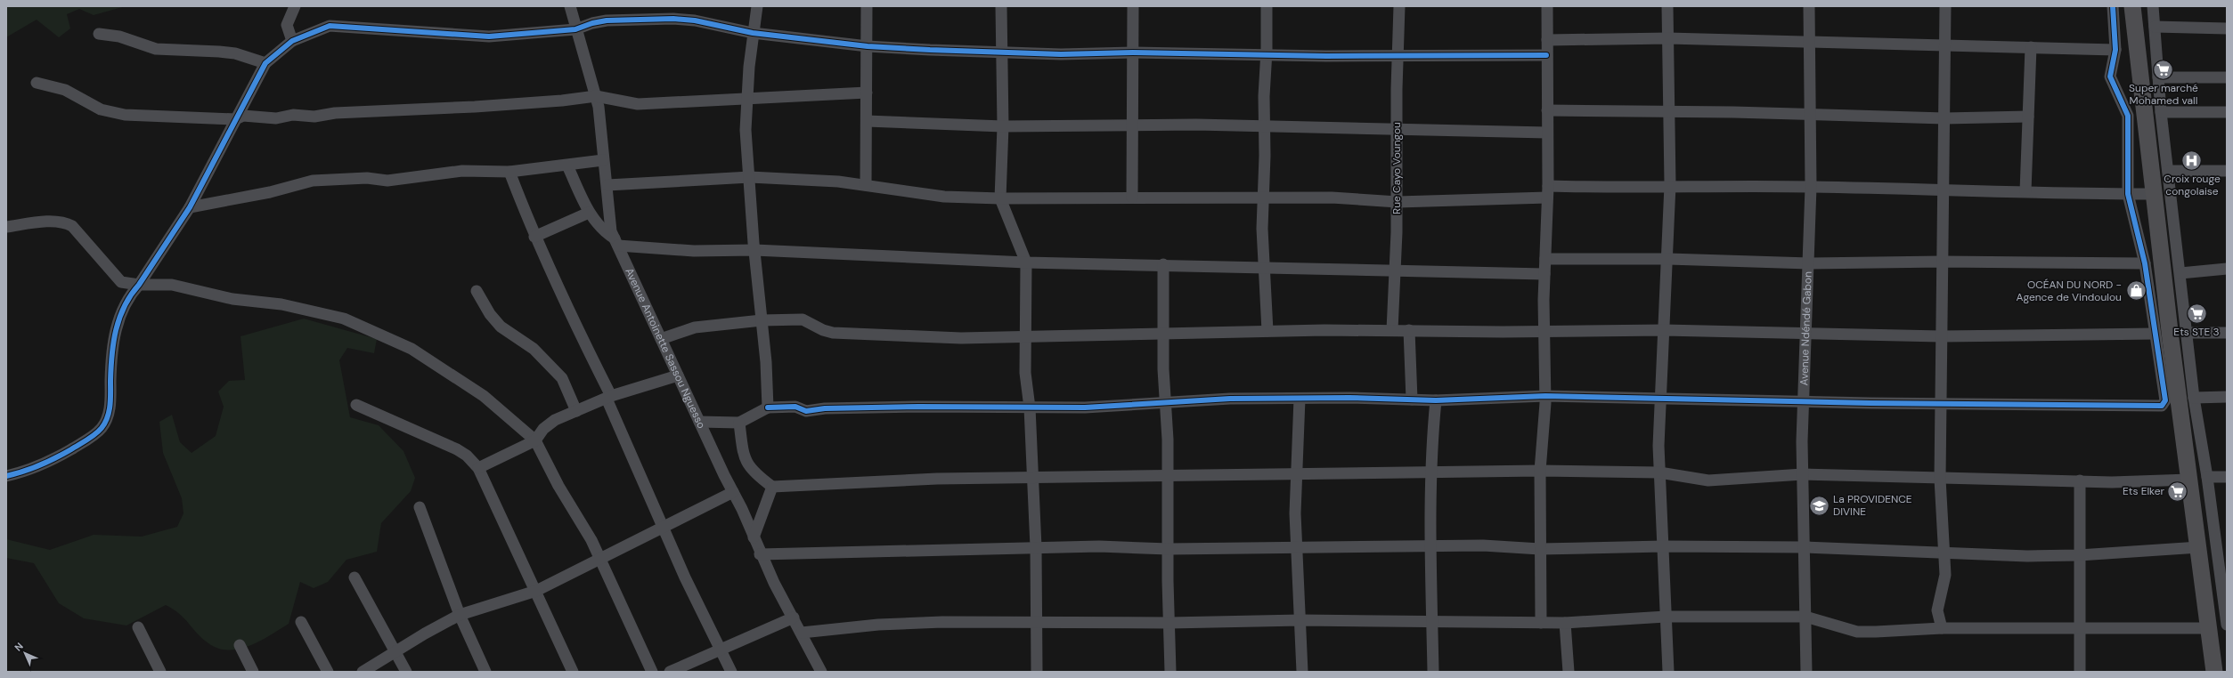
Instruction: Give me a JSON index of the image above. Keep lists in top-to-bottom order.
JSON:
{
  "streets": {
    "street": ["Rue Cayo Voungou", "Avenue Ndéndé Gabon", "Avenue Antoinette Sassou Nguesso"]
  },
  "places": {
    "supermarket": ["Super marché Mohamed vall", "Ets STE 3", "Ets Elker"],
    "hospital": ["Croix rouge congolaise"],
    "shop": ["OCÉAN DU NORD - Agence de Vindoulou"],
    "school or university": ["La PROVIDENCE DIVINE"]
  },
  "north": "top left"
}
